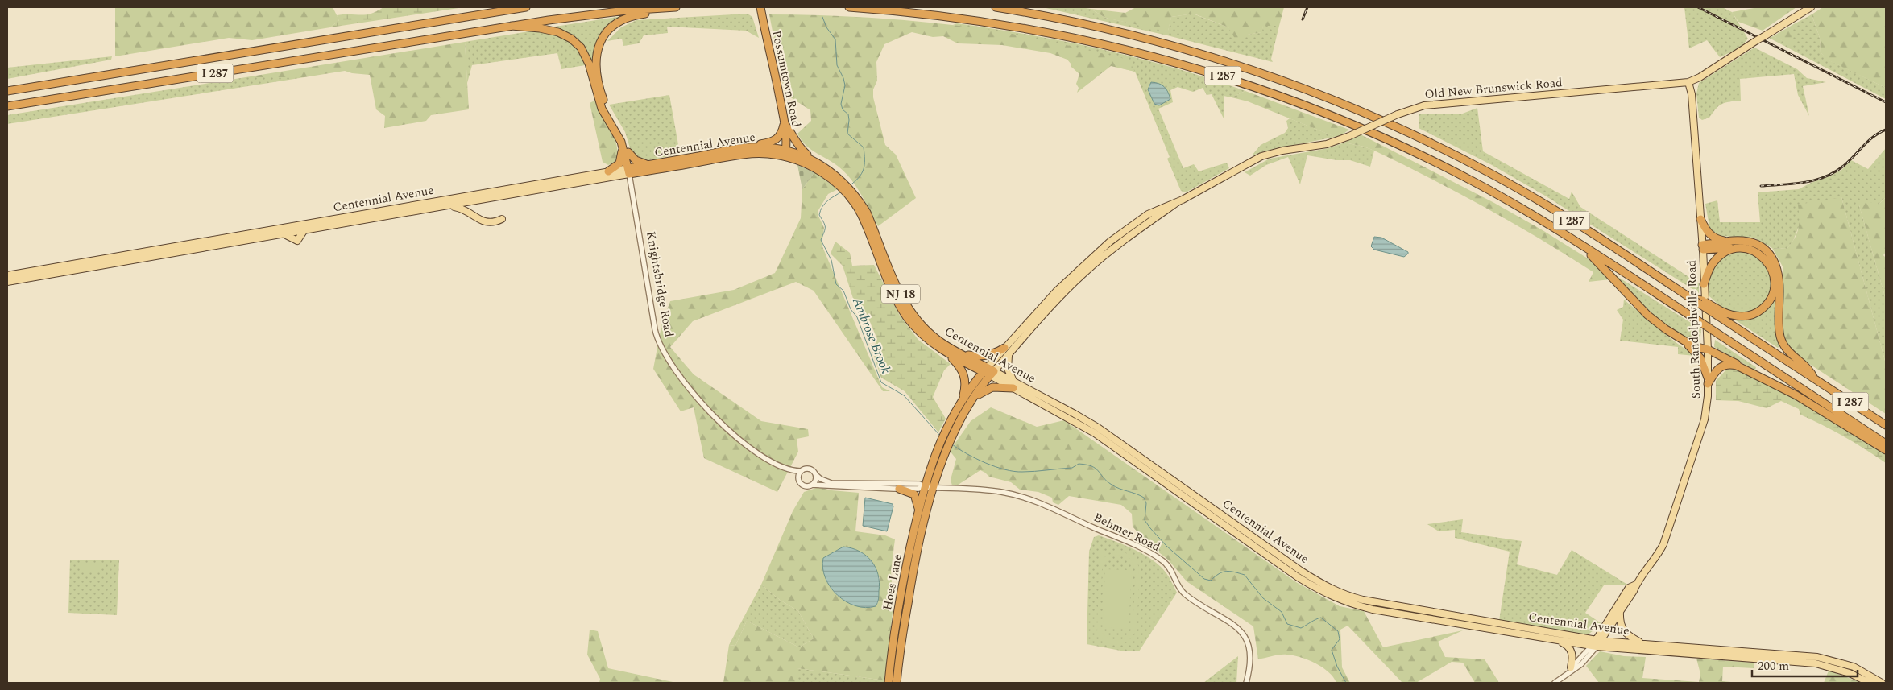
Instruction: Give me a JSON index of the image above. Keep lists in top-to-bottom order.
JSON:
{
  "streets": {
    "highway": [
      "I 287",
      "Possumtown Road",
      "Old New Brunswick Road",
      "Centennial Avenue",
      "NJ 18",
      "Hoes Lane"
    ],
    "main road": ["South Randolphville Road"],
    "street": ["Knightsbridge Road", "Behmer Road"]
  },
  "crossings": [
    ["Possumtown Road", "Centennial Avenue"],
    ["Old New Brunswick Road", "Centennial Avenue"],
    ["Old New Brunswick Road", "NJ 18"],
    ["Old New Brunswick Road", "South Randolphville Road"],
    ["Old New Brunswick Road", "Behmer Road"],
    ["Old New Brunswick Road", "Hoes Lane"],
    ["Centennial Avenue", "Knightsbridge Road"],
    ["Centennial Avenue", "NJ 18"],
    ["Centennial Avenue", "South Randolphville Road"],
    ["Behmer Road", "Hoes Lane"]
  ],
  "water": ["Ambrose Brook"],
  "scale_bar": "200 m"
}
